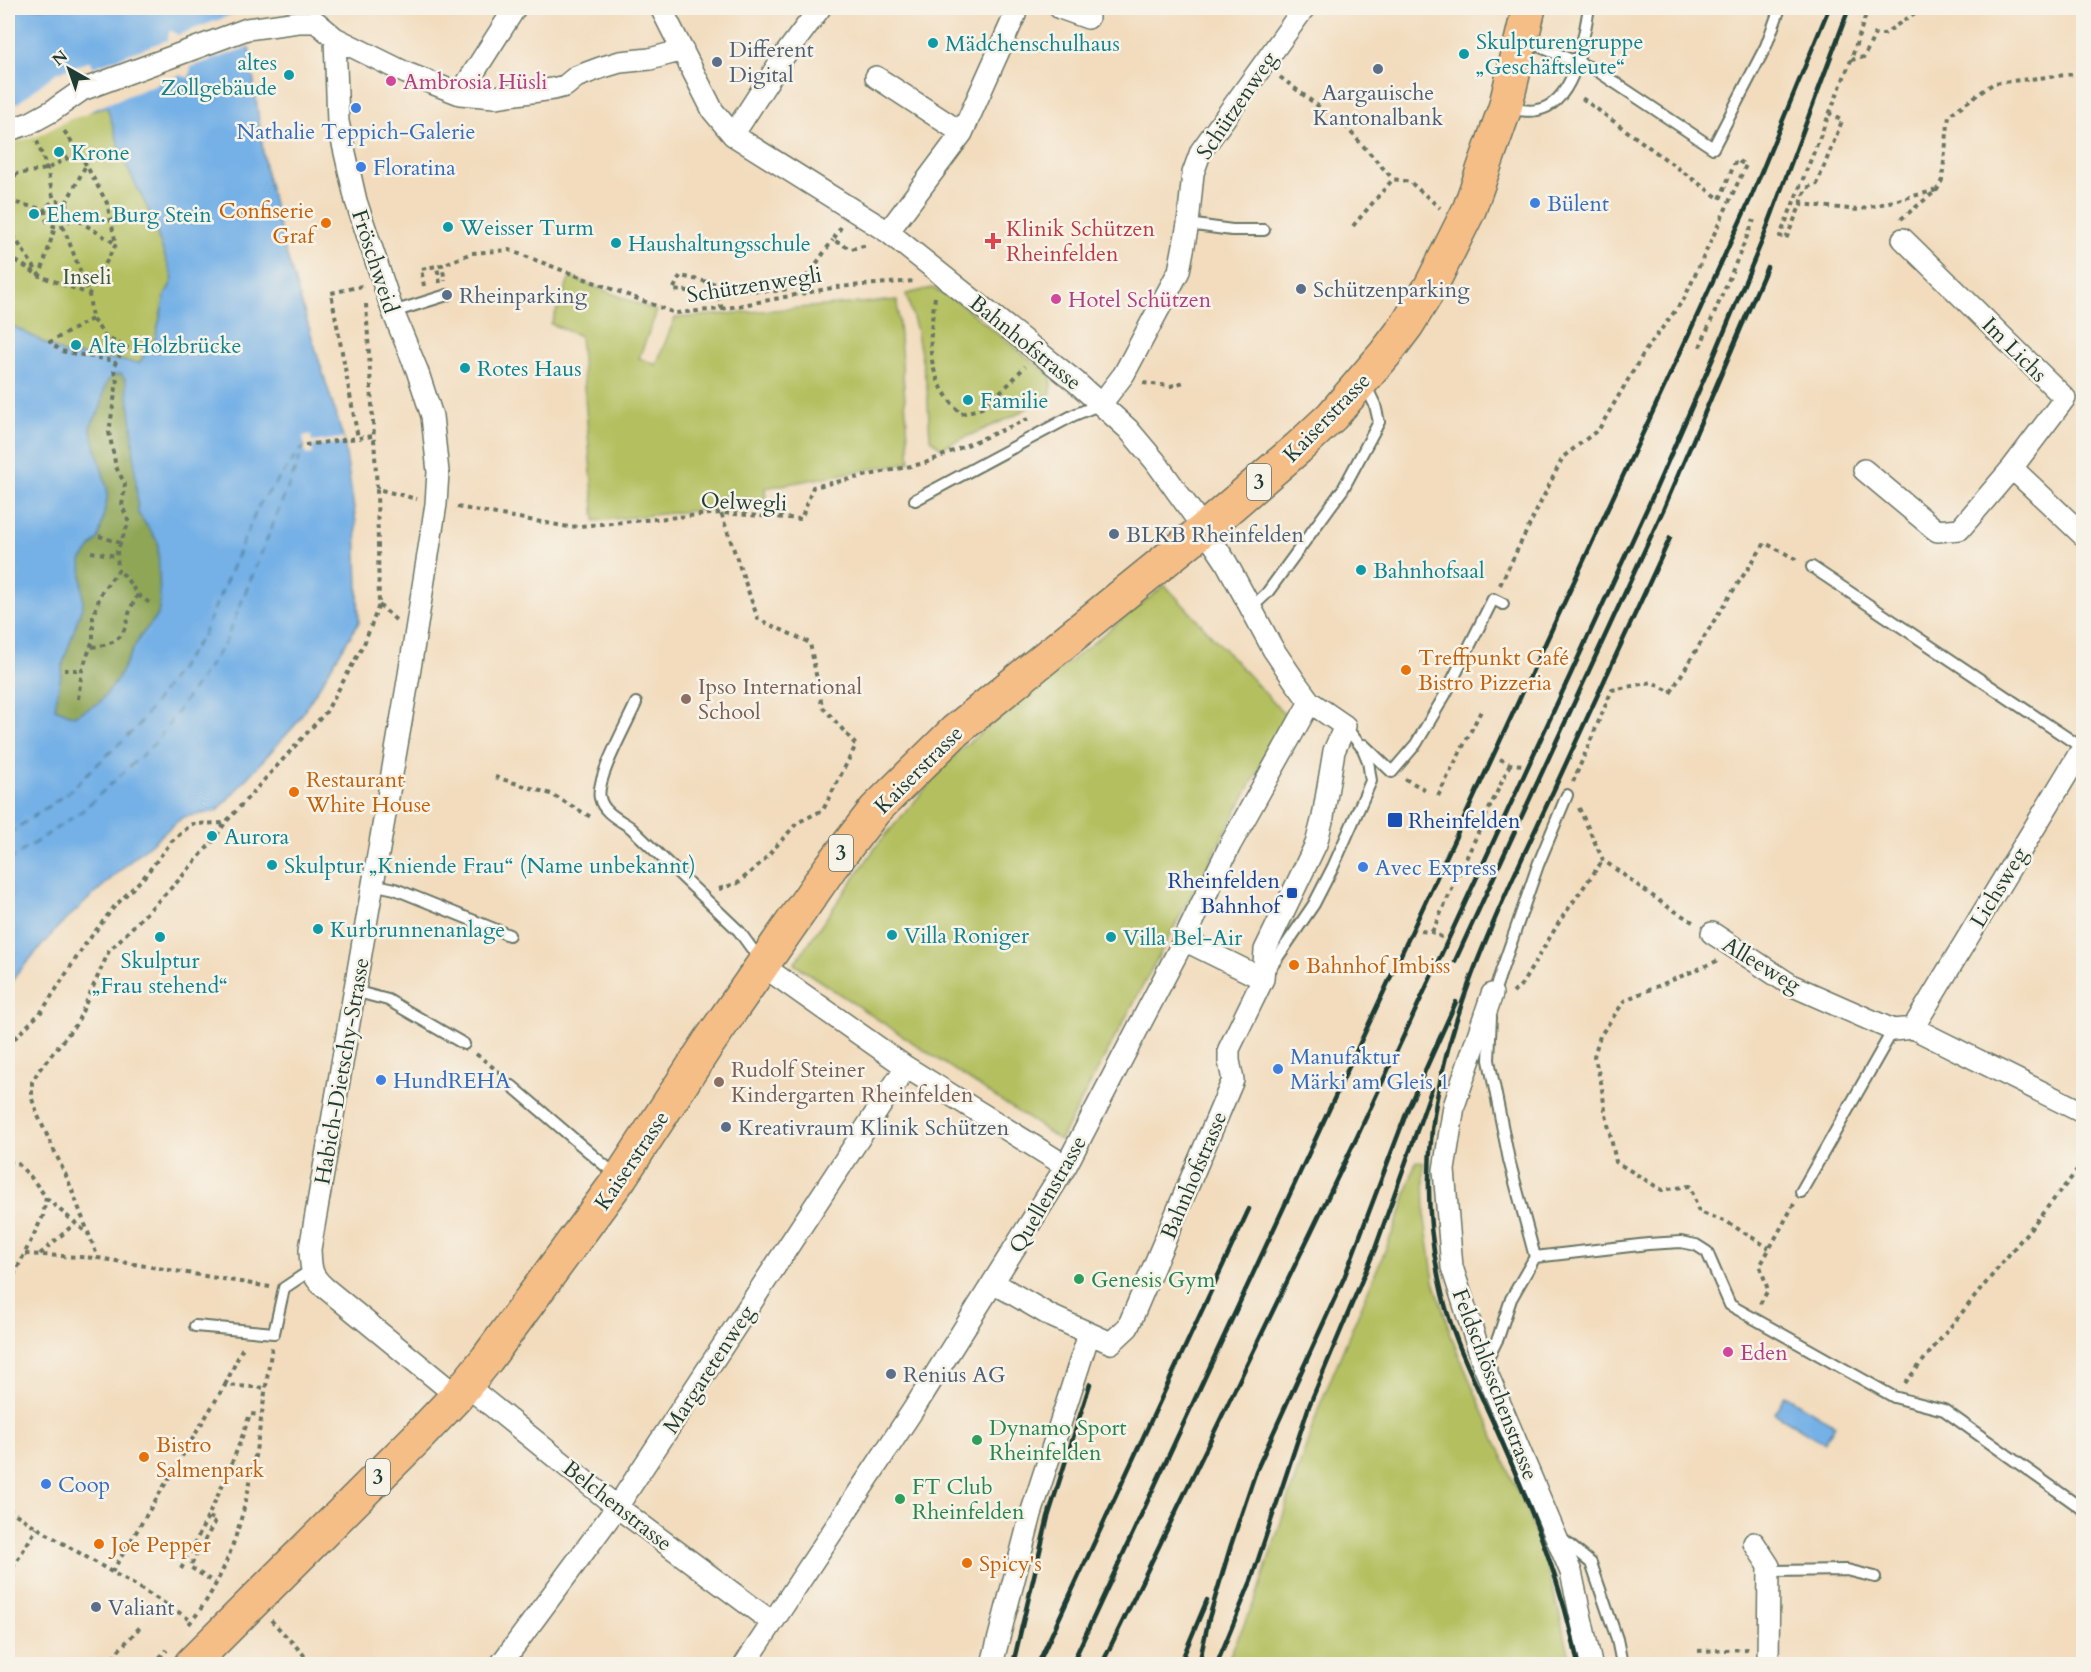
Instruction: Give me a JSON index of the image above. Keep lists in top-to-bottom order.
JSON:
{
  "streets": {
    "main road": ["Kaiserstrasse", "3"],
    "street": [
      "Schützenweg",
      "Fröschweid",
      "Bahnhofstrasse",
      "Im Lichs",
      "Lichsweg",
      "Alleeweg",
      "Habich-Dietschy-Strasse",
      "Quellenstrasse",
      "Margaretenweg",
      "Feldschlösschenstrasse",
      "Belchenstrasse"
    ],
    "path": ["Schützenwegli", "Oelwegli"]
  },
  "crossings": [
    ["Schützenweg", "Bahnhofstrasse"],
    ["Fröschweid", "Oelwegli"],
    ["Fröschweid", "Habich-Dietschy-Strasse"],
    ["Schützenwegli", "Bahnhofstrasse"],
    ["Bahnhofstrasse", "Kaiserstrasse"],
    ["Bahnhofstrasse", "Quellenstrasse"],
    ["Kaiserstrasse", "3"],
    ["Kaiserstrasse", "Belchenstrasse"],
    ["Oelwegli", "Habich-Dietschy-Strasse"],
    ["Lichsweg", "Alleeweg"],
    ["Quellenstrasse", "Belchenstrasse"],
    ["Margaretenweg", "Belchenstrasse"]
  ],
  "parks": ["Inseli"],
  "places": {
    "other": [
      "Mädchenschulhaus",
      "Skulpturengruppe „Geschäftsleute“",
      "Different Digital",
      "Aargauische Kantonalbank",
      "altes Zollgebäude",
      "Ambrosia Hüsli",
      "Nathalie Teppich-Galerie",
      "Krone",
      "Floratina",
      "Bülent",
      "Ehem. Burg Stein",
      "Confiserie Graf",
      "Weisser Turm",
      "Haushaltungsschule",
      "Schützenparking",
      "Rheinparking",
      "Hotel Schützen",
      "Alte Holzbrücke",
      "Rotes Haus",
      "Familie",
      "BLKB Rheinfelden",
      "Bahnhofsaal",
      "Treffpunkt Café Bistro Pizzeria",
      "Ipso International School",
      "Restaurant White House",
      "Aurora",
      "Skulptur „Kniende Frau“ (Name unbekannt)",
      "Avec Express",
      "Kurbrunnenanlage",
      "Villa Roniger",
      "Skulptur „Frau stehend“",
      "Villa Bel-Air",
      "Bahnhof Imbiss",
      "Manufaktur Märki am Gleis 1",
      "HundREHA",
      "Rudolf Steiner Kindergarten Rheinfelden",
      "Kreativraum Klinik Schützen",
      "Genesis Gym",
      "Eden",
      "Renius AG",
      "Dynamo Sport Rheinfelden",
      "Bistro Salmenpark",
      "Coop",
      "FT Club Rheinfelden",
      "Joe Pepper",
      "Spicy's",
      "Valiant"
    ],
    "health": ["Klinik Schützen Rheinfelden"],
    "transit": ["Rheinfelden", "Rheinfelden Bahnhof"]
  },
  "north": "top left"
}
